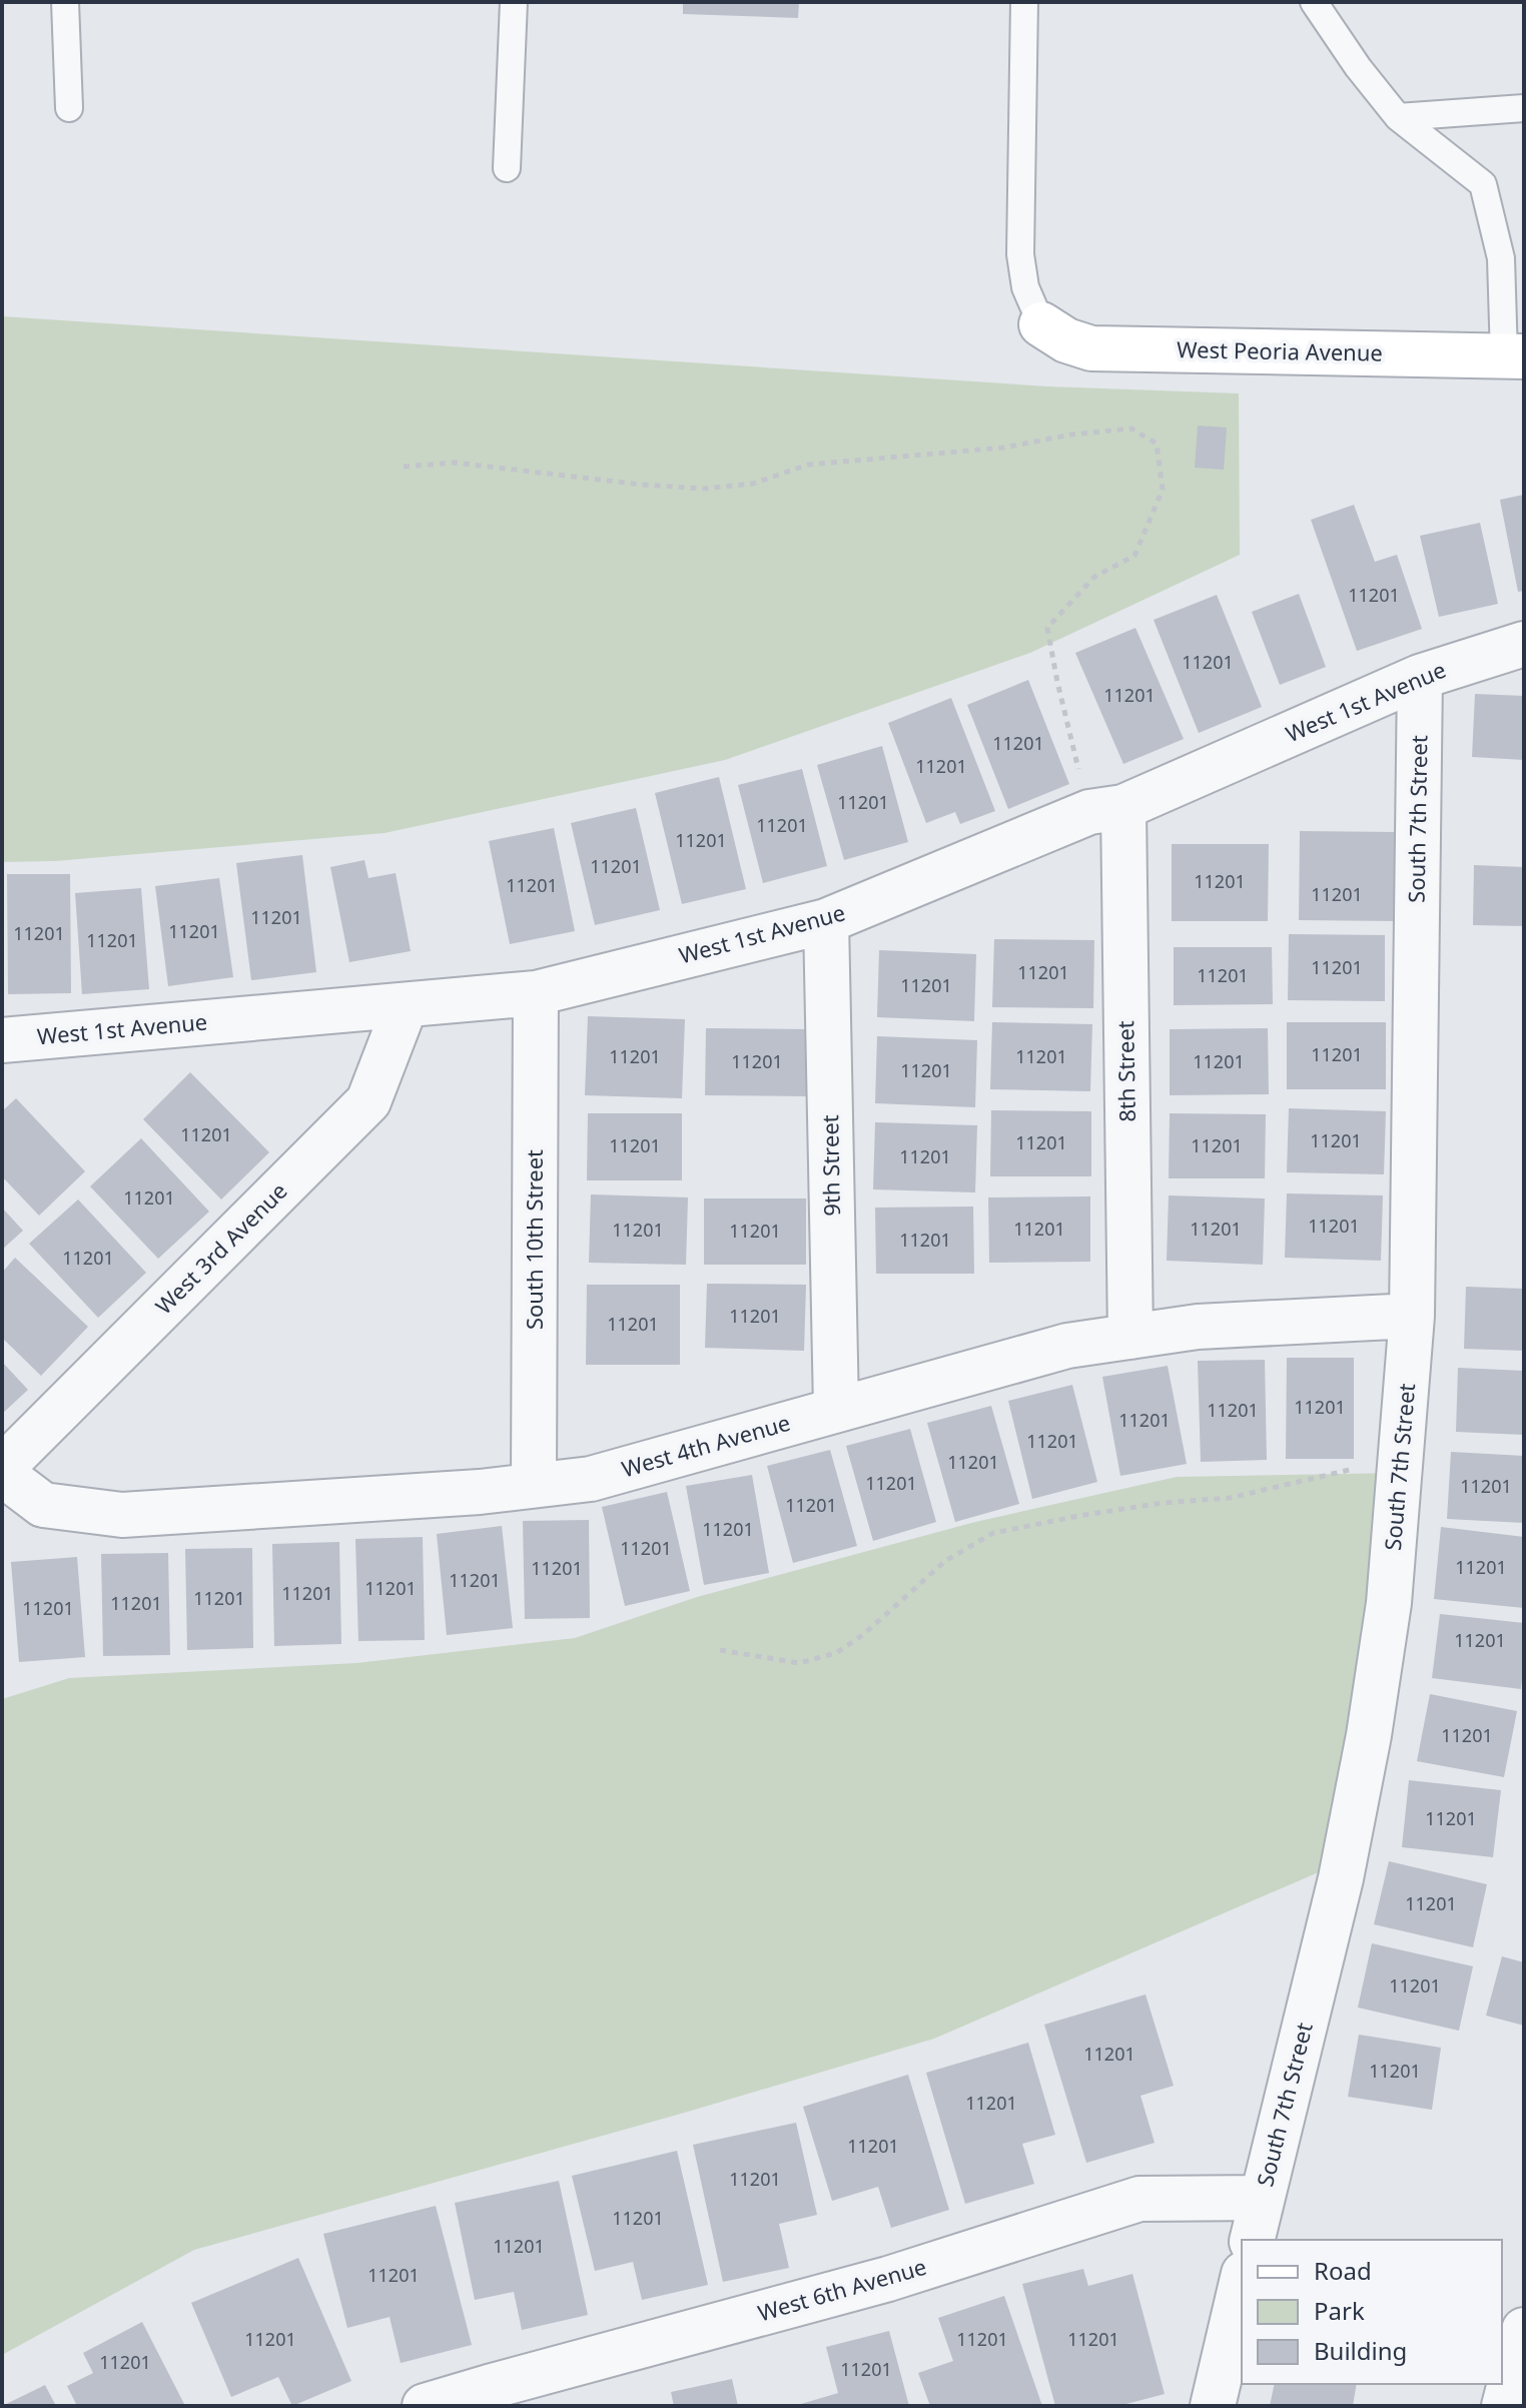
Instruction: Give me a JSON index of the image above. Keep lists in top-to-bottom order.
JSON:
{
  "streets": {
    "street": [
      "West Peoria Avenue",
      "West 1st Avenue",
      "South 7th Street",
      "8th Street",
      "9th Street",
      "South 10th Street",
      "West 3rd Avenue",
      "West 4th Avenue",
      "West 6th Avenue"
    ]
  },
  "crossings": [
    ["West 1st Avenue", "South 7th Street"],
    ["West 1st Avenue", "8th Street"],
    ["West 1st Avenue", "9th Street"],
    ["West 1st Avenue", "South 10th Street"],
    ["West 1st Avenue", "West 3rd Avenue"],
    ["South 7th Street", "West 4th Avenue"],
    ["South 7th Street", "West 6th Avenue"],
    ["8th Street", "West 4th Avenue"],
    ["9th Street", "West 4th Avenue"],
    ["South 10th Street", "West 4th Avenue"],
    ["West 3rd Avenue", "West 4th Avenue"]
  ],
  "house_numbers": [
    "11201",
    "11201",
    "11201",
    "11201",
    "11201",
    "11201",
    "11201",
    "11201",
    "11201",
    "11201",
    "11201",
    "11201",
    "11201",
    "11201",
    "11201",
    "11201",
    "11201",
    "11201",
    "11201",
    "11201",
    "11201",
    "11201",
    "11201",
    "11201",
    "11201",
    "11201",
    "11201",
    "11201",
    "11201",
    "11201",
    "11201",
    "11201",
    "11201",
    "11201",
    "11201",
    "11201",
    "11201",
    "11201",
    "11201",
    "11201",
    "11201",
    "11201",
    "11201",
    "11201",
    "11201",
    "11201",
    "11201",
    "11201",
    "11201",
    "11201",
    "11201",
    "11201",
    "11201",
    "11201",
    "11201",
    "11201",
    "11201",
    "11201",
    "11201",
    "11201",
    "11201",
    "11201",
    "11201",
    "11201",
    "11201",
    "11201",
    "11201",
    "11201",
    "11201",
    "11201",
    "11201",
    "11201",
    "11201",
    "11201",
    "11201",
    "11201",
    "11201",
    "11201"
  ],
  "legend": ["Road", "Park", "Building"]
}
